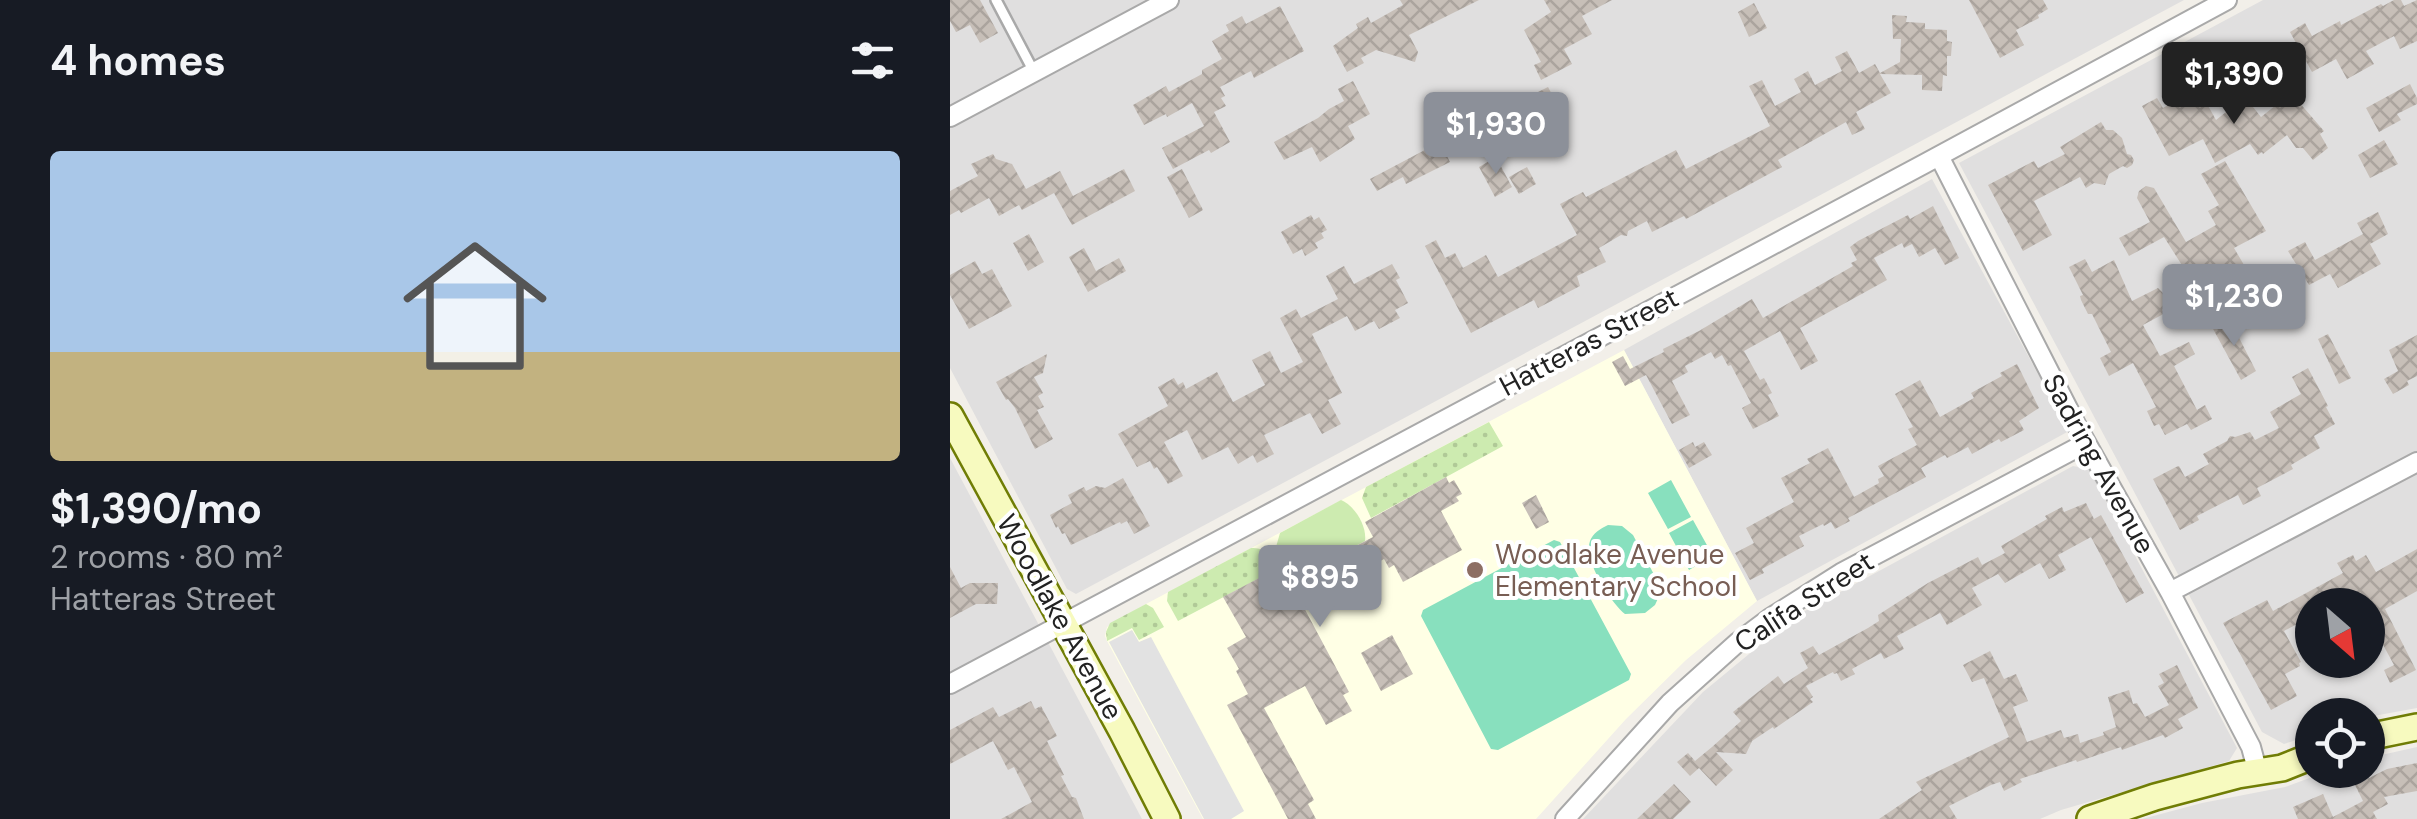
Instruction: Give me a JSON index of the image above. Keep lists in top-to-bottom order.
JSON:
{
  "streets": {
    "street": [
      "Hatteras Street",
      "Sadring Avenue",
      "Califa Street",
      "Woodlake Avenue"
    ]
  },
  "crossings": [
    ["Hatteras Street", "Sadring Avenue"],
    ["Hatteras Street", "Woodlake Avenue"],
    ["Sadring Avenue", "Califa Street"]
  ],
  "places": ["Woodlake Avenue Elementary School"],
  "north": "bottom right",
  "page": {
    "heading": "4 homes",
    "price": [
      "$1,390",
      "$1,930",
      "$1,230",
      "$895"
    ],
    "list": [
      {
        "name": "$1,390/mo",
        "note": "2 rooms · 80 m² · Hatteras Street"
      }
    ]
  }
}
